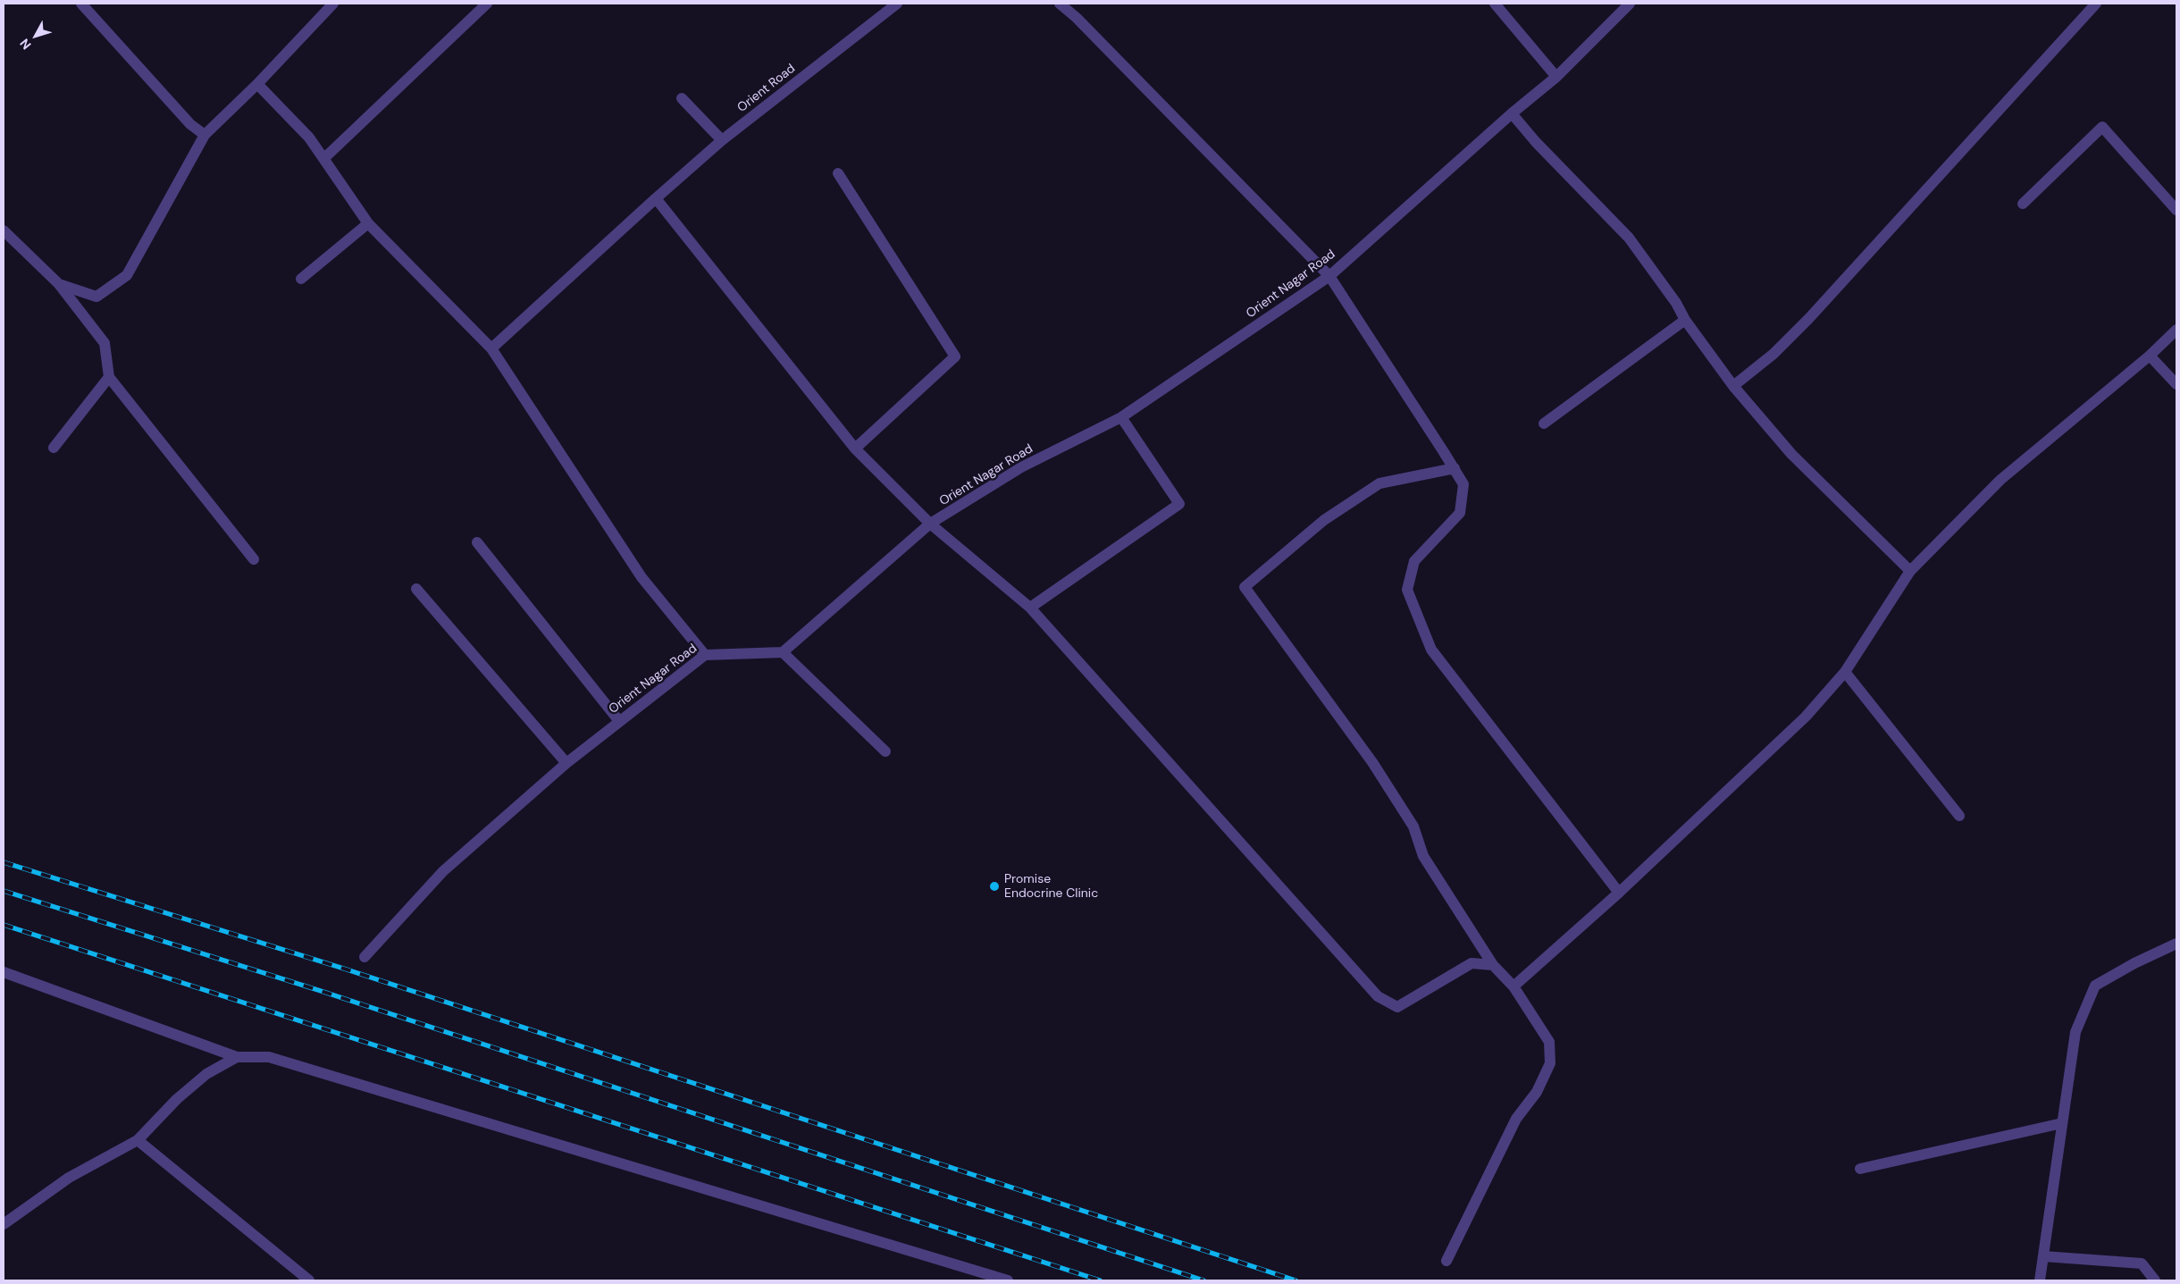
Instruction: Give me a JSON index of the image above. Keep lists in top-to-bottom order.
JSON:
{
  "streets": {
    "street": ["Orient Road", "Orient Nagar Road"]
  },
  "places": ["Promise Endocrine Clinic"],
  "north": "bottom left"
}
